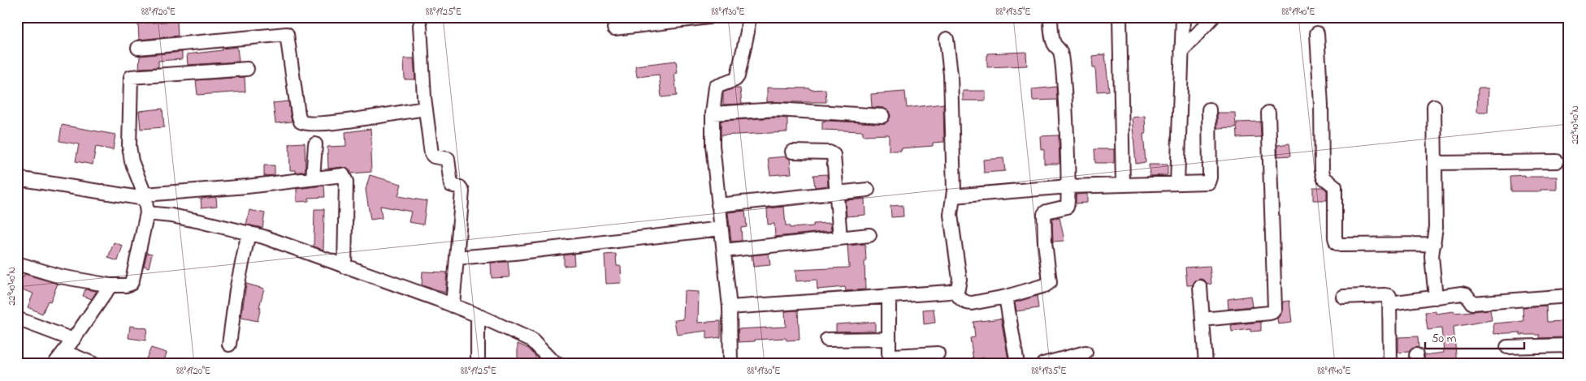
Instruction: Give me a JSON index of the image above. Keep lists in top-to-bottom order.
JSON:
{
  "scale_bar": "50 m",
  "coordinates": [
    "88°19'20\"E",
    "88°19'25\"E",
    "88°19'30\"E",
    "88°19'35\"E",
    "88°19'40\"E",
    "22°40'40\"N"
  ]
}
